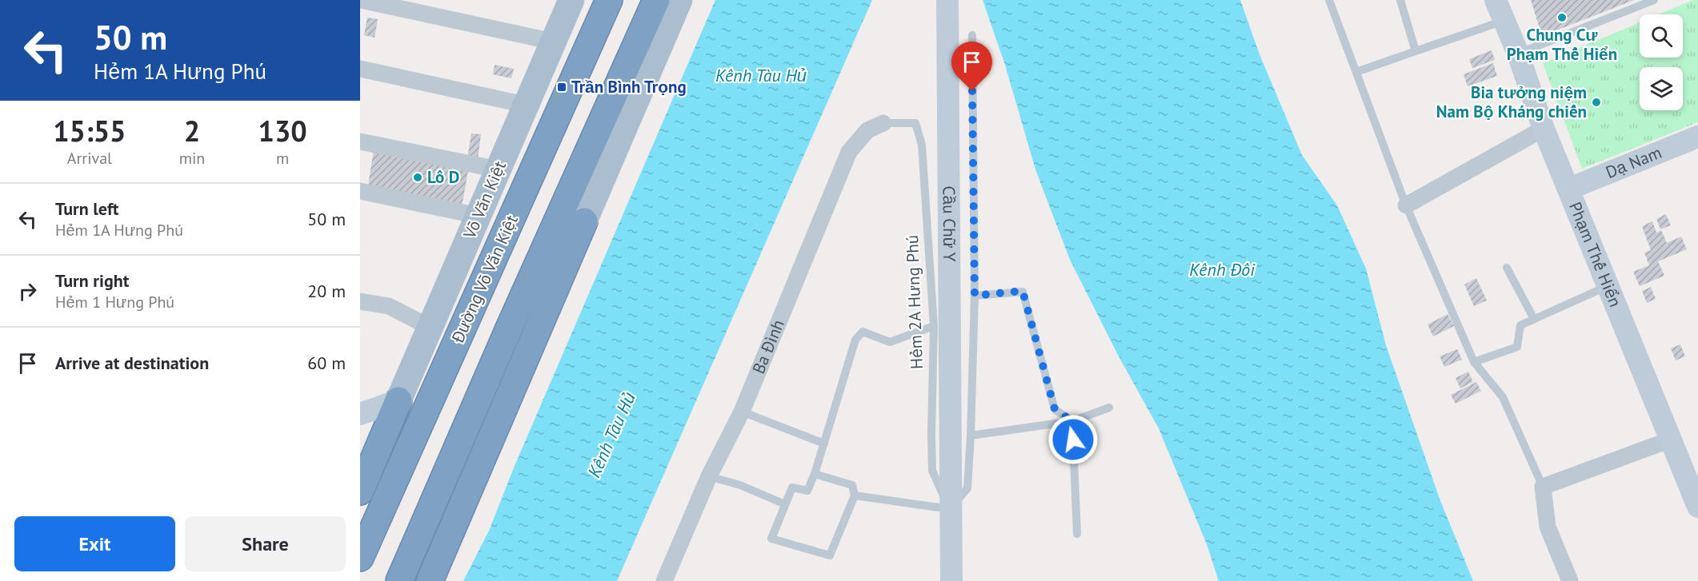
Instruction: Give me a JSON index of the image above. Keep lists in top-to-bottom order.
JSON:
{
  "streets": {
    "highway": ["Đường Võ Văn Kiệt"],
    "main road": [
      "Dạ Nam",
      "Võ Văn Kiệt",
      "Cầu Chữ Y",
      "Phạm Thế Hiển"
    ],
    "street": ["Ba Đình"],
    "lane": ["Hẻm 2A Hưng Phú"]
  },
  "crossings": [
    ["Dạ Nam", "Phạm Thế Hiển"],
    ["Cầu Chữ Y", "Hẻm 2A Hưng Phú"],
    ["Hẻm 2A Hưng Phú", "Ba Đình"]
  ],
  "water": ["Kênh Tàu Hủ", "Kênh Đôi"],
  "places": {
    "other": ["Chung Cư Phạm Thế Hiển", "Bia tưởng niệm Nam Bộ Kháng chiến", "Lô D"],
    "transit": ["Trần Bình Trọng"]
  },
  "page": {
    "turn": ["50 m", "Hẻm 1A Hưng Phú"],
    "eta": [
      "15:55",
      "Arrival",
      "2",
      "min",
      "130",
      "m"
    ],
    "list": [
      {
        "name": "Turn left",
        "note": "Hẻm 1A Hưng Phú",
        "value": "50 m"
      },
      {
        "name": "Turn right",
        "note": "Hẻm 1 Hưng Phú",
        "value": "20 m"
      },
      {
        "name": "Arrive at destination",
        "value": "60 m"
      }
    ],
    "buttons": ["Exit", "Share"]
  }
}
